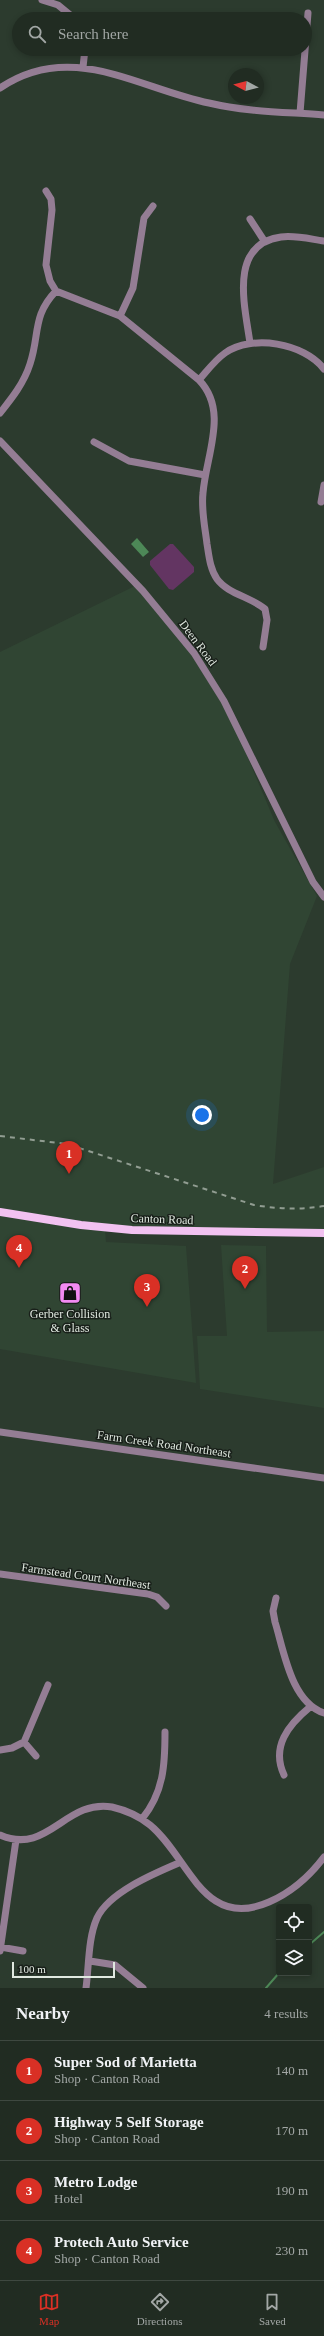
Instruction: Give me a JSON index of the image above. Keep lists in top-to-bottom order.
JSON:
{
  "streets": {
    "main road": ["Canton Road"],
    "street": ["Deen Road", "Farm Creek Road Northeast", "Farmstead Court Northeast"]
  },
  "places": {
    "shop": ["Gerber Collision & Glass"]
  },
  "scale_bar": "100 m",
  "north": "left",
  "page": {
    "search": "Search here",
    "pins": [
      "1",
      "4",
      "2",
      "3"
    ],
    "scale": "100 m",
    "heading": ["Nearby", "4 results"],
    "list": [
      {
        "mark": "1",
        "name": "Super Sod of Marietta",
        "note": "Shop · Canton Road",
        "value": "140 m"
      },
      {
        "mark": "2",
        "name": "Highway 5 Self Storage",
        "note": "Shop · Canton Road",
        "value": "170 m"
      },
      {
        "mark": "3",
        "name": "Metro Lodge",
        "note": "Hotel",
        "value": "190 m"
      },
      {
        "mark": "4",
        "name": "Protech Auto Service",
        "note": "Shop · Canton Road",
        "value": "230 m"
      }
    ],
    "nav": ["Map", "Directions", "Saved"]
  }
}
